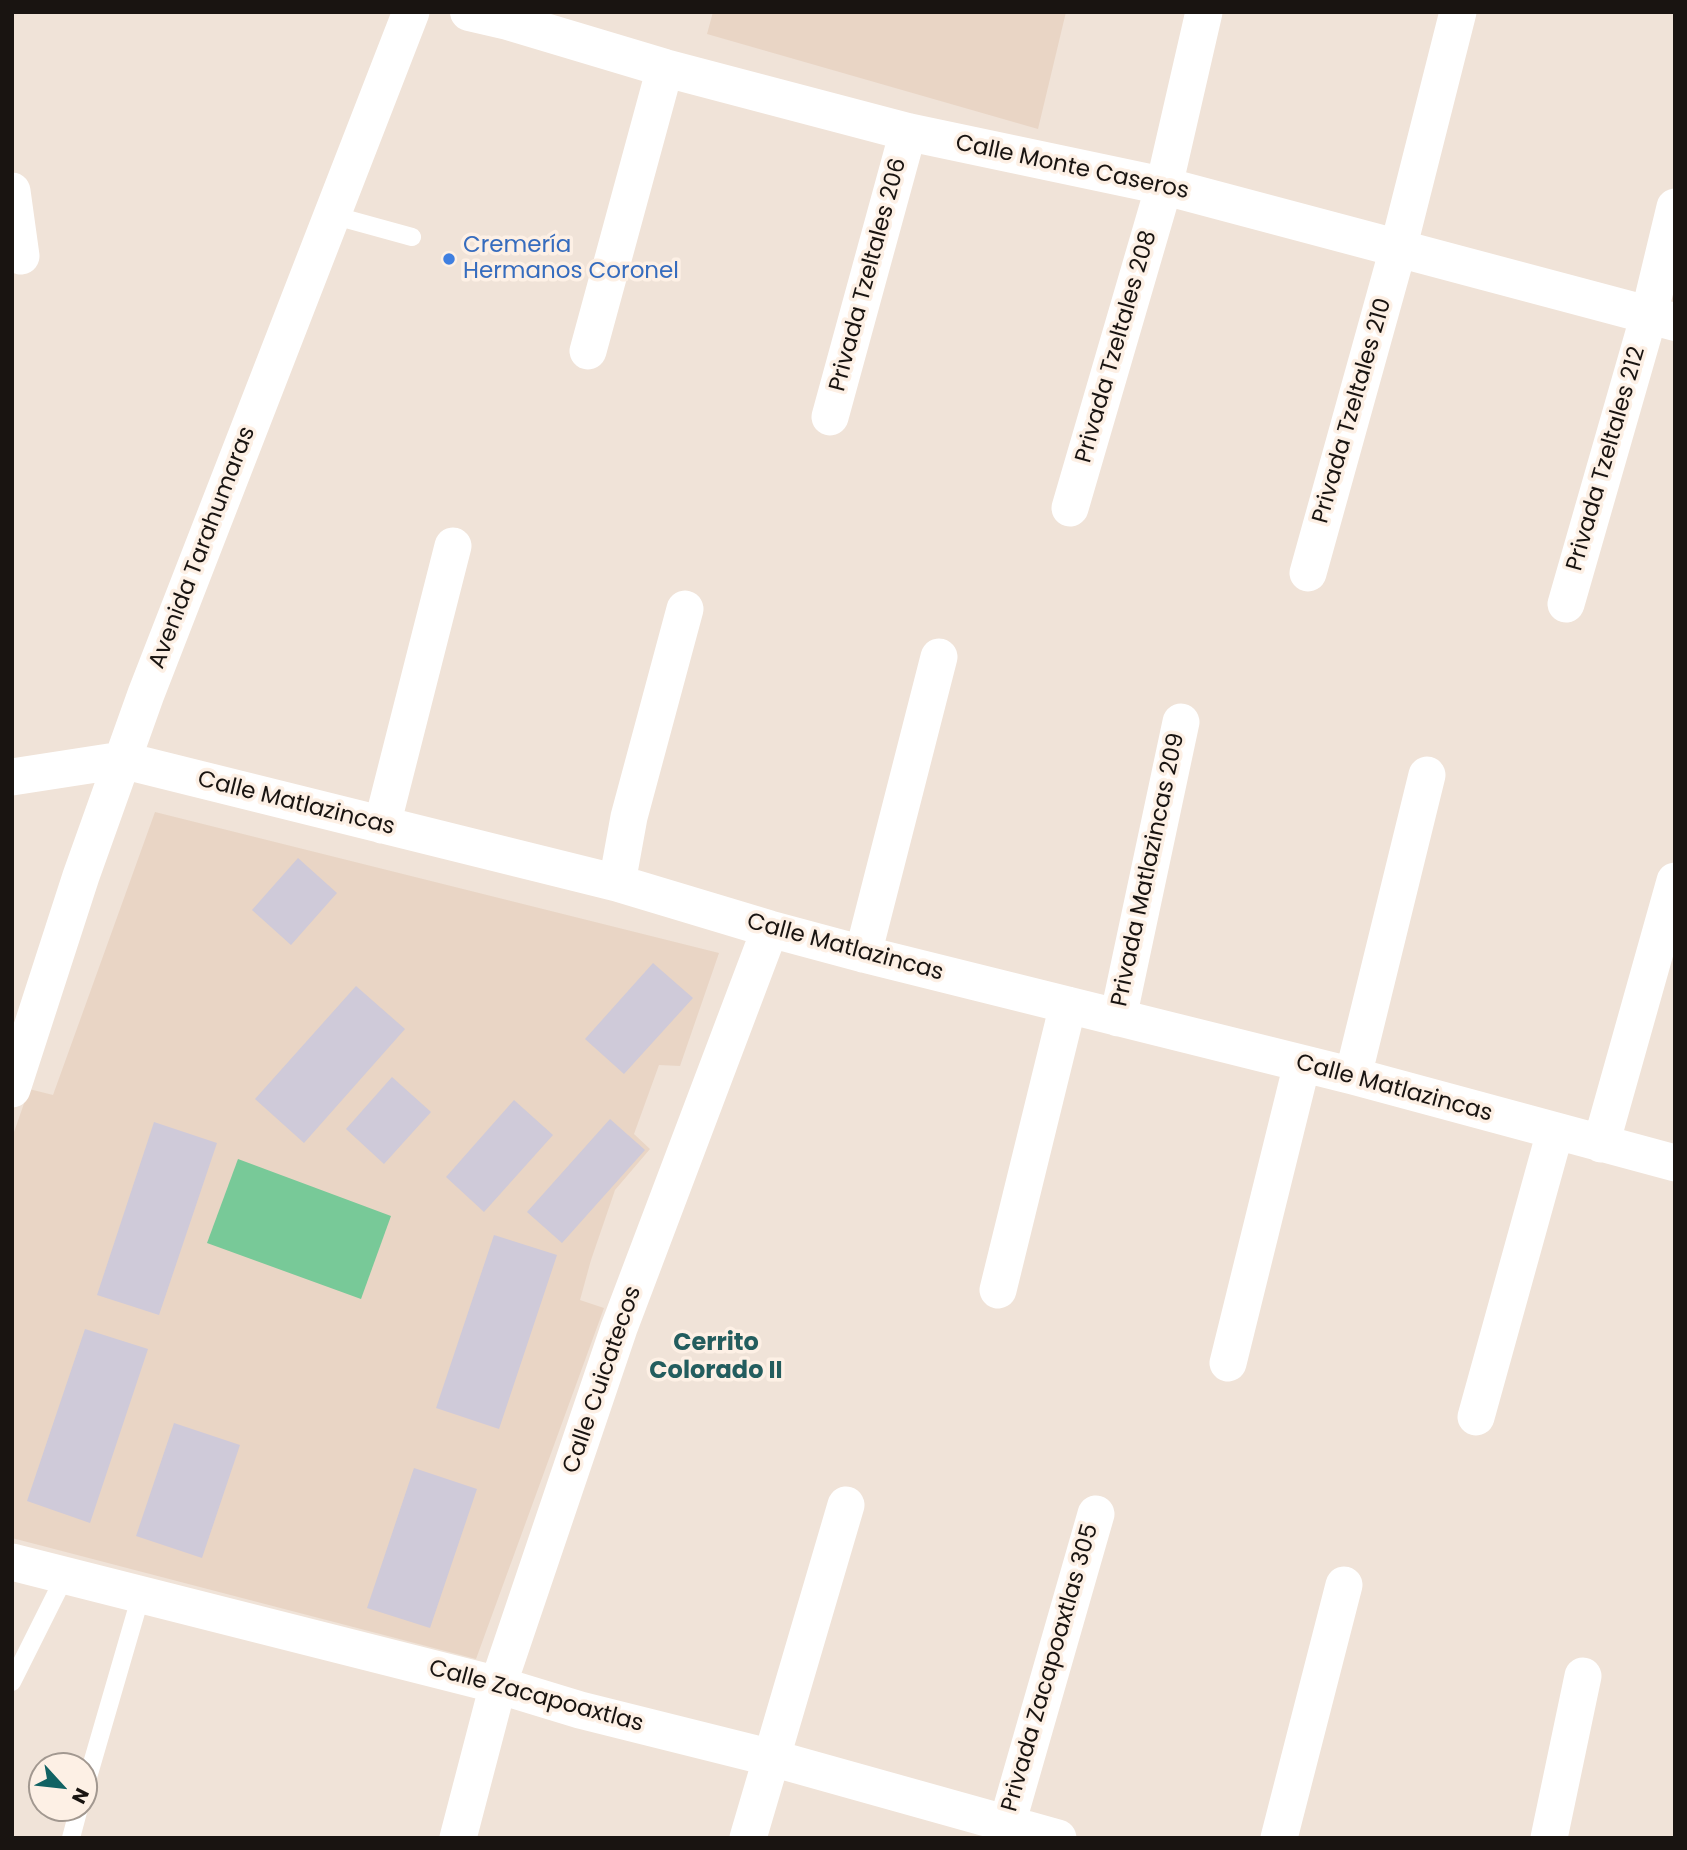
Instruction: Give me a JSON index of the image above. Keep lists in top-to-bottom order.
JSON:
{
  "streets": {
    "street": [
      "Calle Monte Caseros",
      "Privada Tzeltales 206",
      "Privada Tzeltales 208",
      "Privada Tzeltales 210",
      "Privada Tzeltales 212",
      "Avenida Tarahumaras",
      "Calle Matlazincas",
      "Privada Matlazincas 209",
      "Calle Cuicatecos",
      "Privada Zacapoaxtlas 305",
      "Calle Zacapoaxtlas"
    ]
  },
  "crossings": [
    ["Calle Monte Caseros", "Privada Tzeltales 206"],
    ["Calle Monte Caseros", "Privada Tzeltales 208"],
    ["Calle Monte Caseros", "Privada Tzeltales 210"],
    ["Calle Monte Caseros", "Privada Tzeltales 212"],
    ["Avenida Tarahumaras", "Calle Matlazincas"],
    ["Calle Matlazincas", "Privada Matlazincas 209"],
    ["Calle Matlazincas", "Calle Cuicatecos"],
    ["Calle Cuicatecos", "Calle Zacapoaxtlas"],
    ["Privada Zacapoaxtlas 305", "Calle Zacapoaxtlas"]
  ],
  "districts": ["Cerrito Colorado II"],
  "places": ["Cremería Hermanos Coronel"],
  "north": "bottom right"
}
